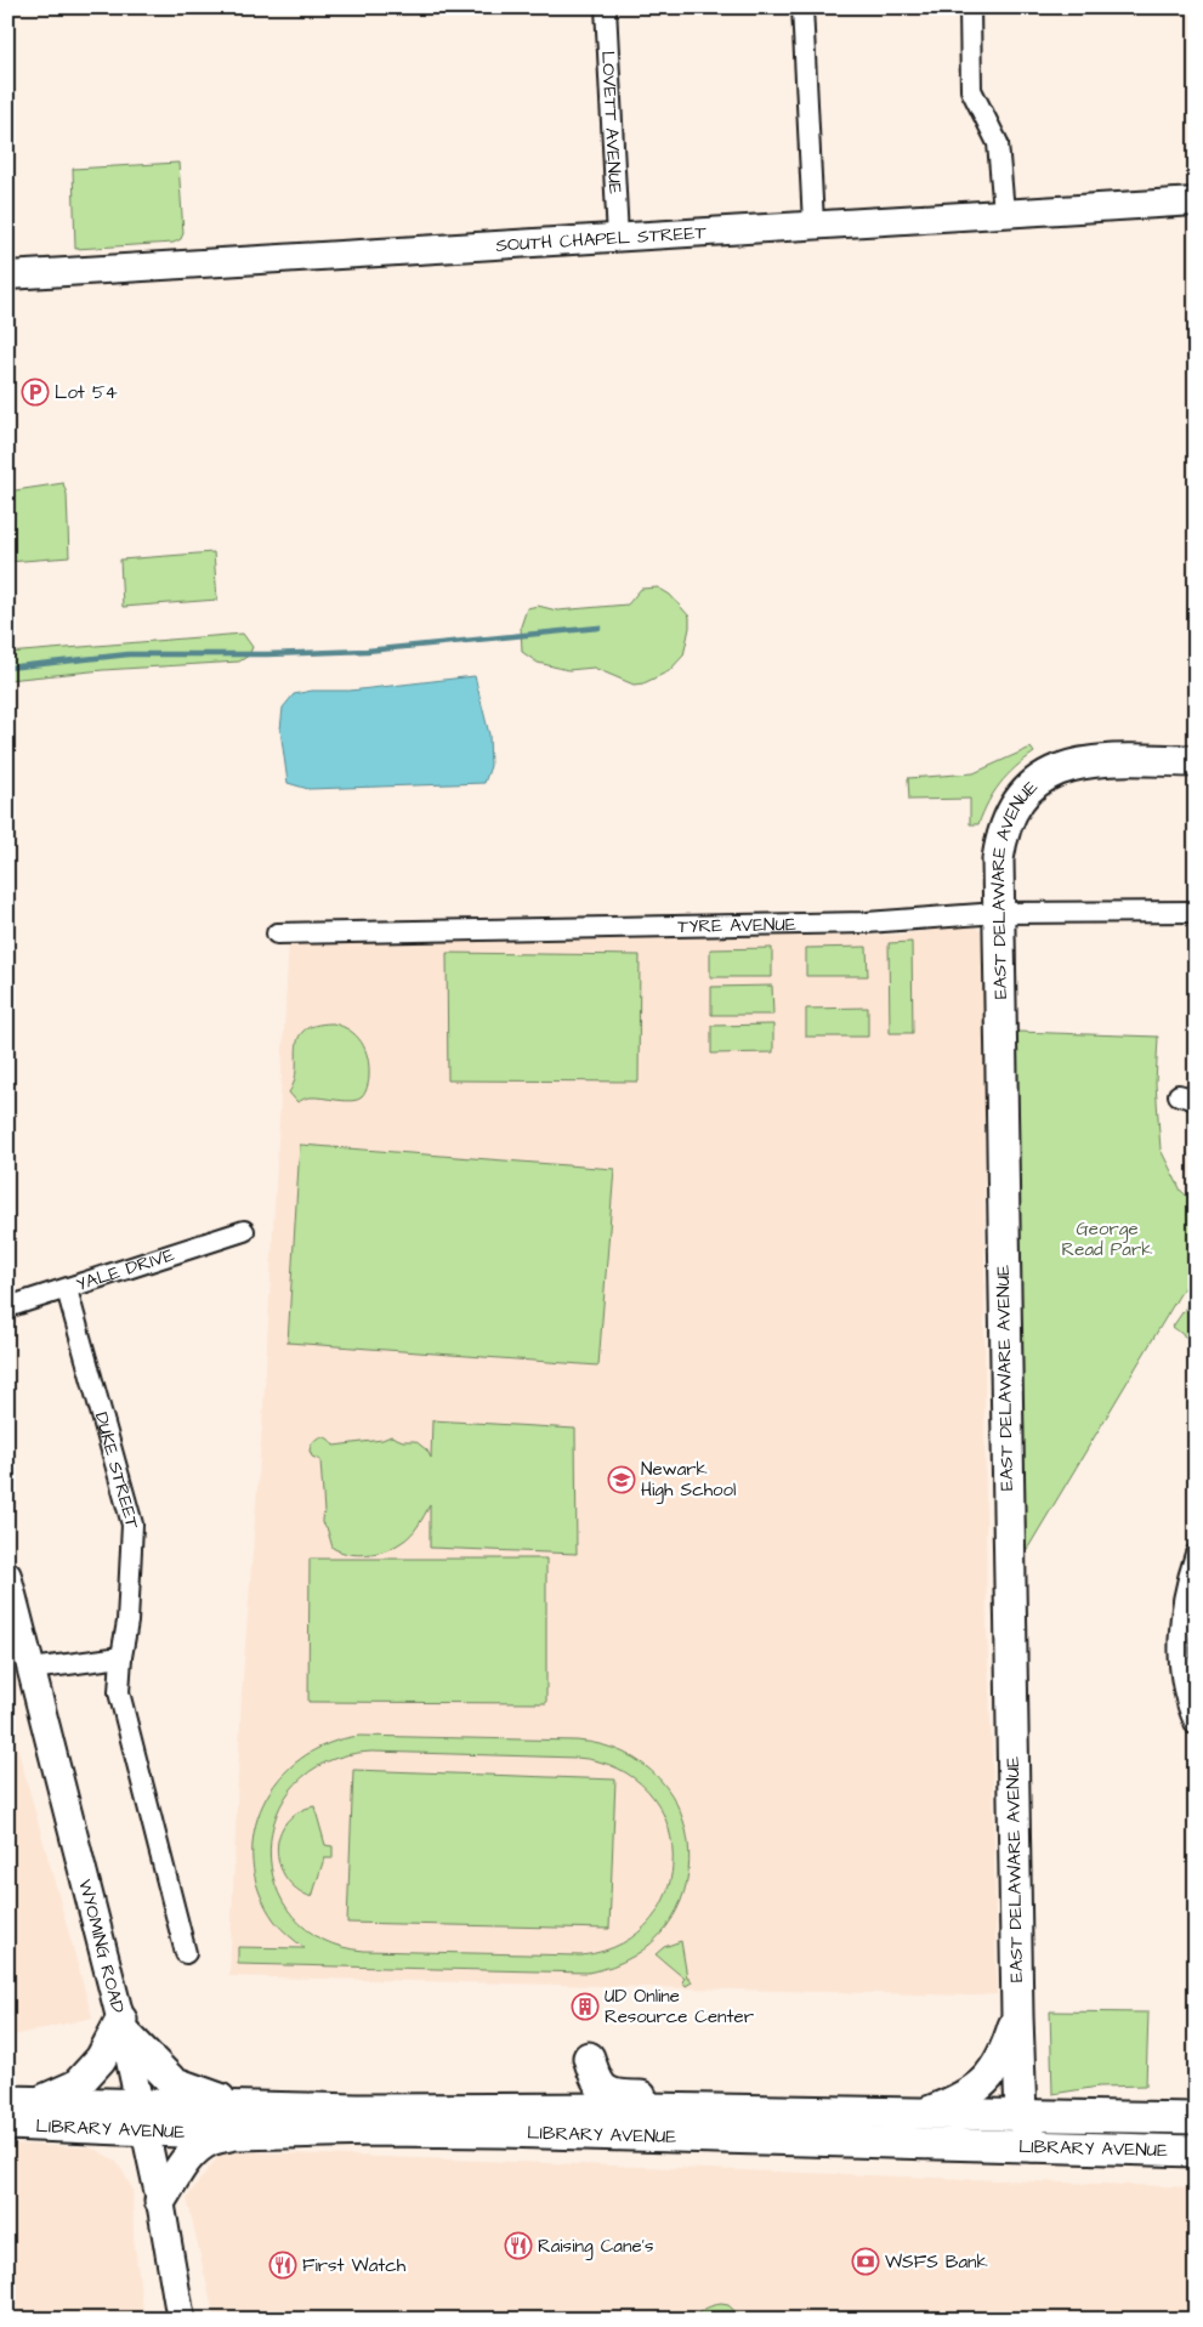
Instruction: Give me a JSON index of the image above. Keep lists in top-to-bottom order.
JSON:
{
  "streets": {
    "main road": ["EAST DELAWARE AVENUE", "LIBRARY AVENUE"],
    "street": [
      "LOVETT AVENUE",
      "SOUTH CHAPEL STREET",
      "TYRE AVENUE",
      "YALE DRIVE",
      "DUKE STREET",
      "WYOMING ROAD"
    ]
  },
  "crossings": [
    ["LOVETT AVENUE", "SOUTH CHAPEL STREET"],
    ["EAST DELAWARE AVENUE", "TYRE AVENUE"],
    ["EAST DELAWARE AVENUE", "LIBRARY AVENUE"],
    ["YALE DRIVE", "DUKE STREET"],
    ["WYOMING ROAD", "LIBRARY AVENUE"]
  ],
  "parks": ["George Read Park"],
  "places": {
    "parking": ["Lot 54"],
    "school or university": ["Newark High School"],
    "building": ["UD Online Resource Center"],
    "restaurant": ["Raising Cane's", "First Watch"],
    "bank": ["WSFS Bank"]
  }
}
